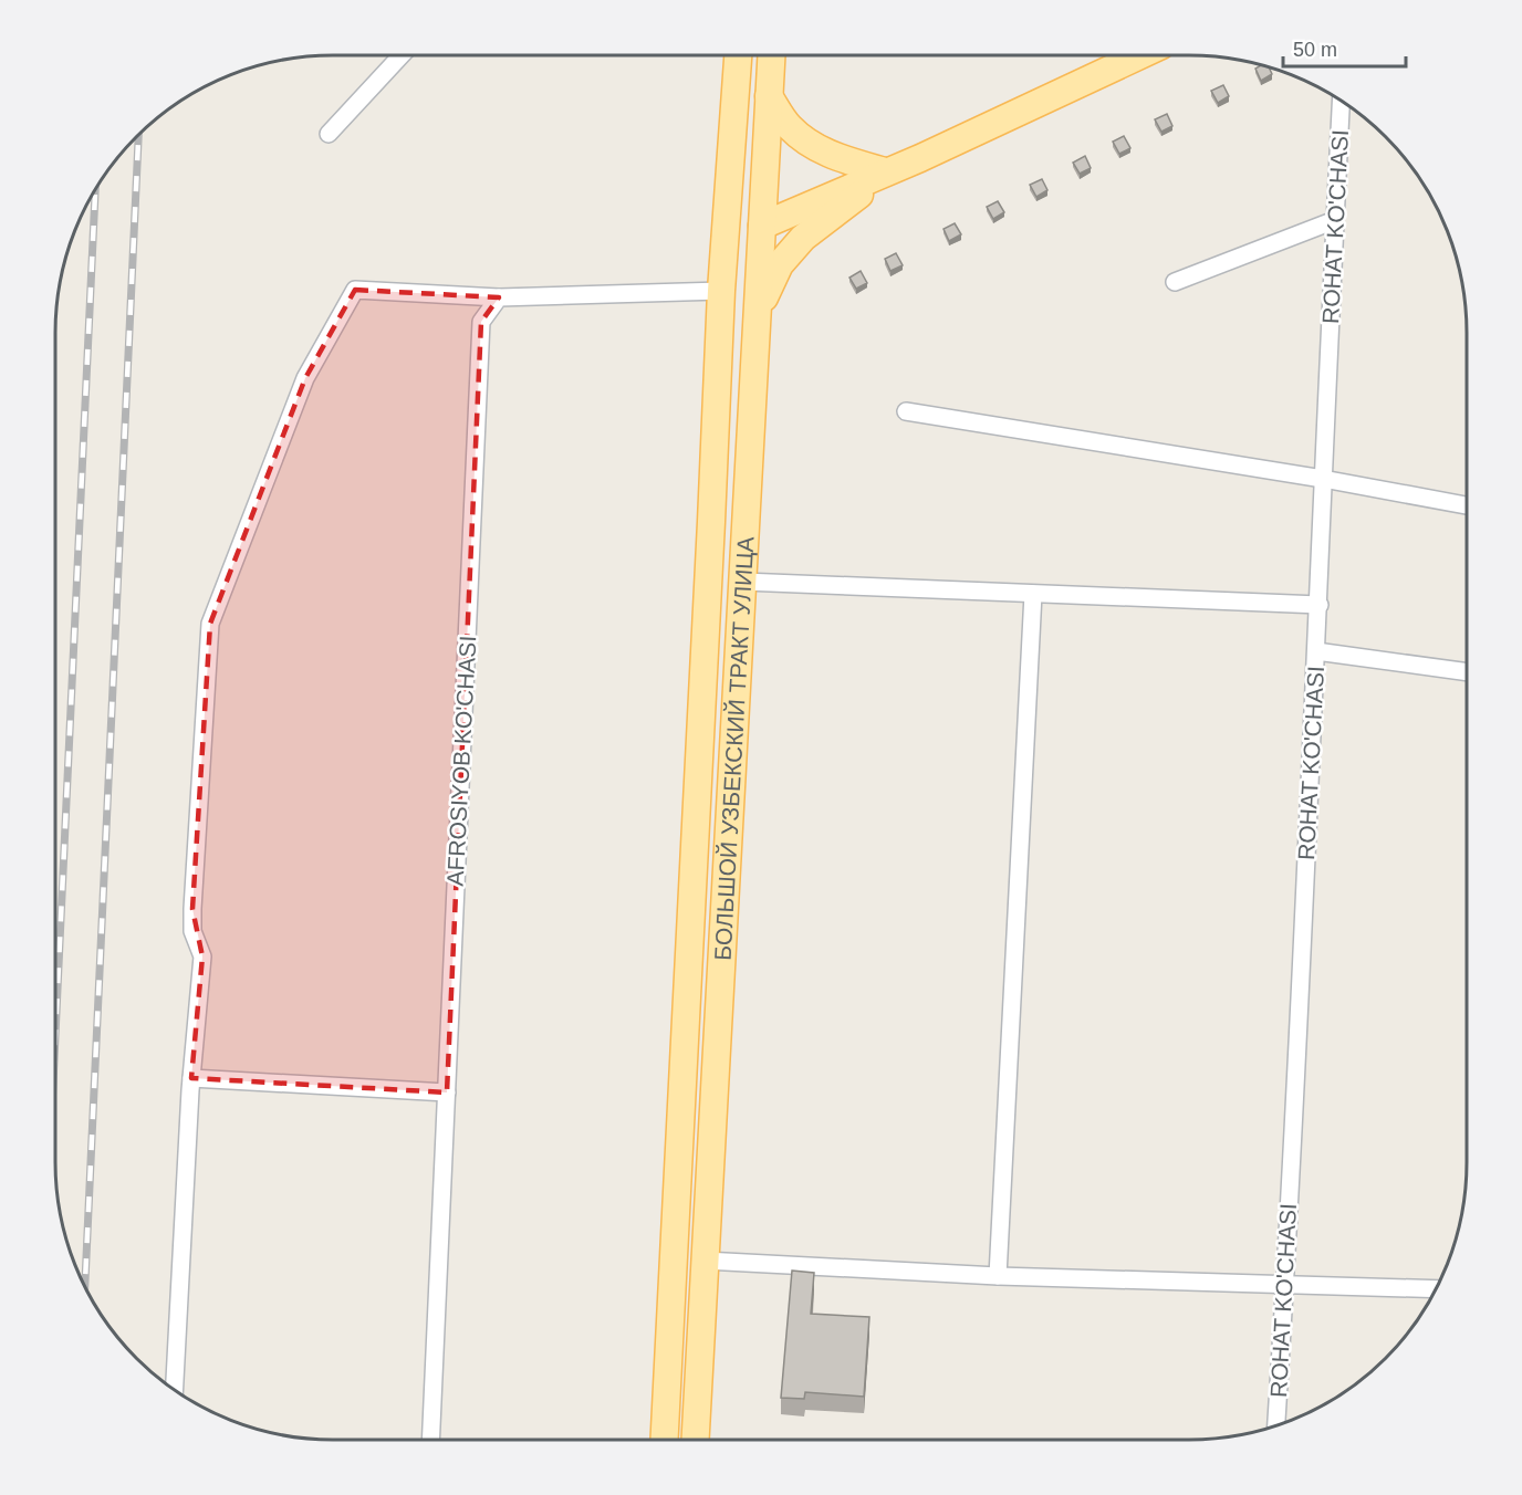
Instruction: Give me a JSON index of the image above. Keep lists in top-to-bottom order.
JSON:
{
  "streets": {
    "main road": ["БОЛЬШОЙ УЗБЕКСКИЙ ТРАКТ УЛИЦА"],
    "street": ["ROHAT KO'CHASI", "AFROSIYOB KO'CHASI"]
  },
  "scale_bar": "50 m"
}
